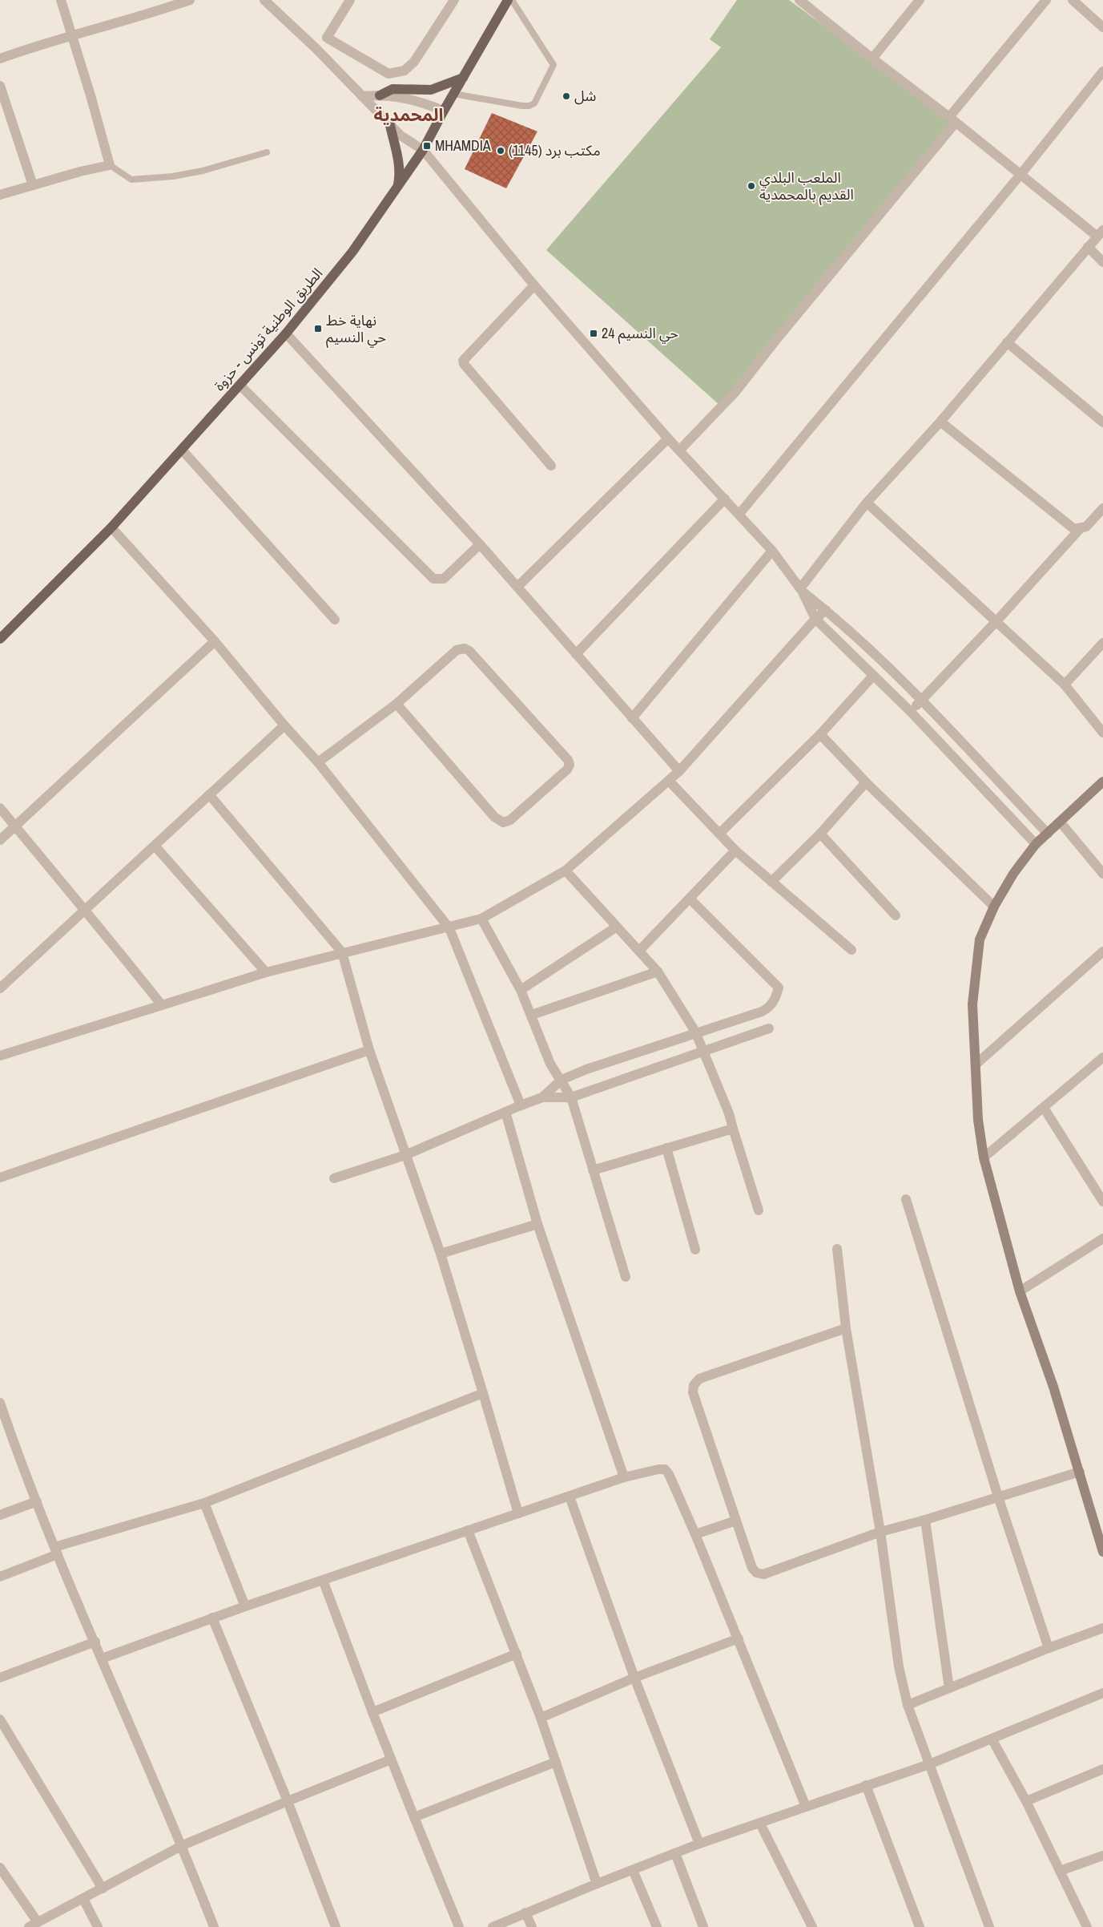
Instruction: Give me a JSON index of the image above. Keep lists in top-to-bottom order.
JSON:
{
  "streets": {
    "main road": ["الطريق الوطنية تونس - حزوة"]
  },
  "districts": ["المحمدية"],
  "places": {
    "other": ["شل", "مكتب برد (1145)", "الملعب البلدي القديم بالمحمدية"],
    "transit": ["MHAMDIA", "نهاية خط حي النسيم", "حي النسيم 24"]
  }
}
